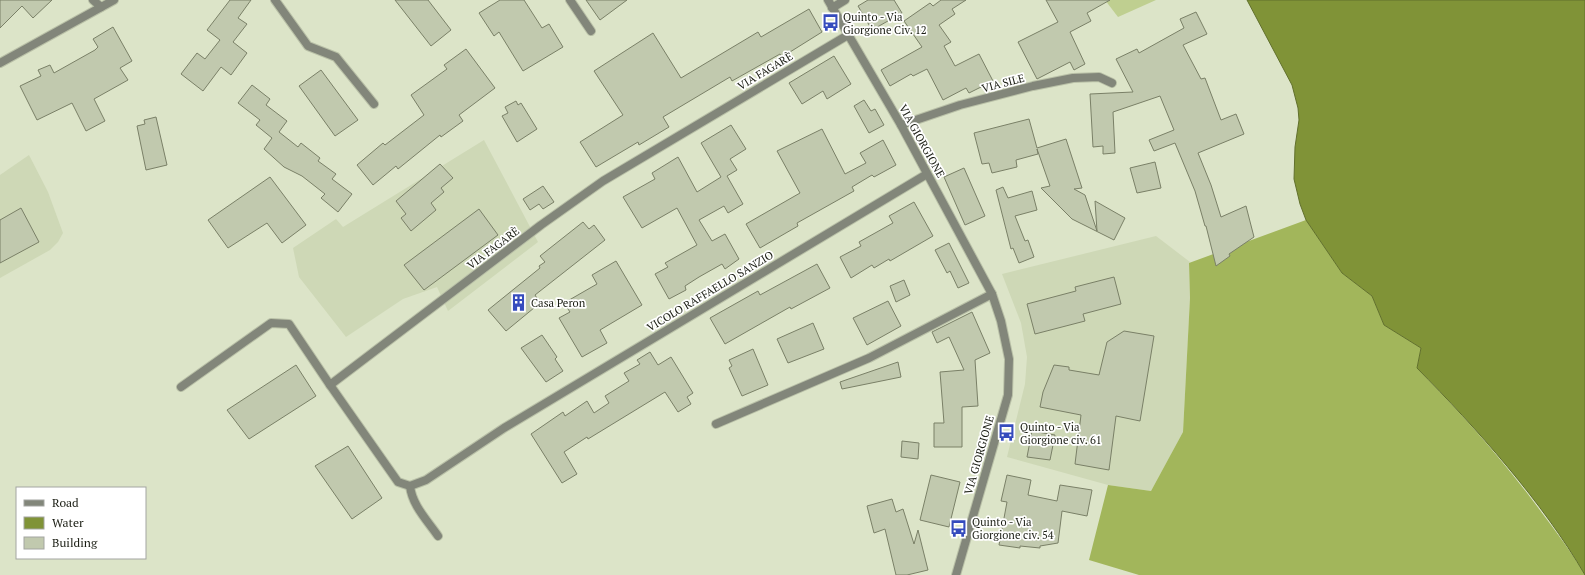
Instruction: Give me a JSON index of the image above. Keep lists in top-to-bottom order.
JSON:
{
  "streets": {
    "street": [
      "VIA FAGARÈ",
      "VIA SILE",
      "VIA GIORGIONE",
      "VICOLO RAFFAELLO SANZIO"
    ]
  },
  "crossings": [
    ["VIA FAGARÈ", "VIA GIORGIONE"],
    ["VIA SILE", "VIA GIORGIONE"],
    ["VIA GIORGIONE", "VICOLO RAFFAELLO SANZIO"]
  ],
  "places": {
    "bus stop": ["Quinto - Via Giorgione Civ. 12", "Quinto - Via Giorgione civ. 61", "Quinto - Via Giorgione civ. 54"],
    "building": ["Casa Peron"]
  },
  "legend": ["Road", "Water", "Building"]
}
